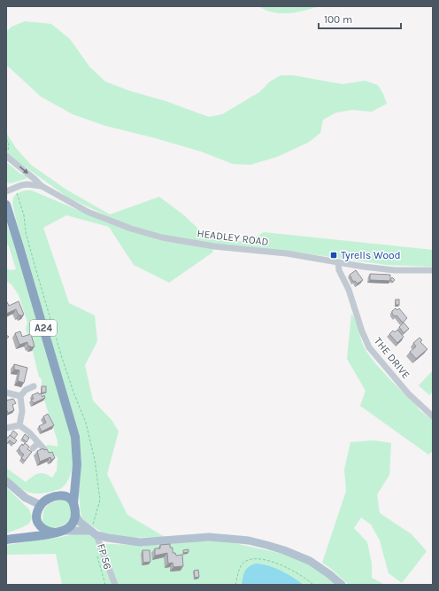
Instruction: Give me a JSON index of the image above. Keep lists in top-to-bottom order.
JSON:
{
  "streets": {
    "highway": ["A24"],
    "street": ["HEADLEY ROAD", "THE DRIVE"],
    "path": ["FP 56"]
  },
  "crossings": [
    ["HEADLEY ROAD", "THE DRIVE"]
  ],
  "places": {
    "transit": ["Tyrells Wood"]
  },
  "scale_bar": "100 m"
}
